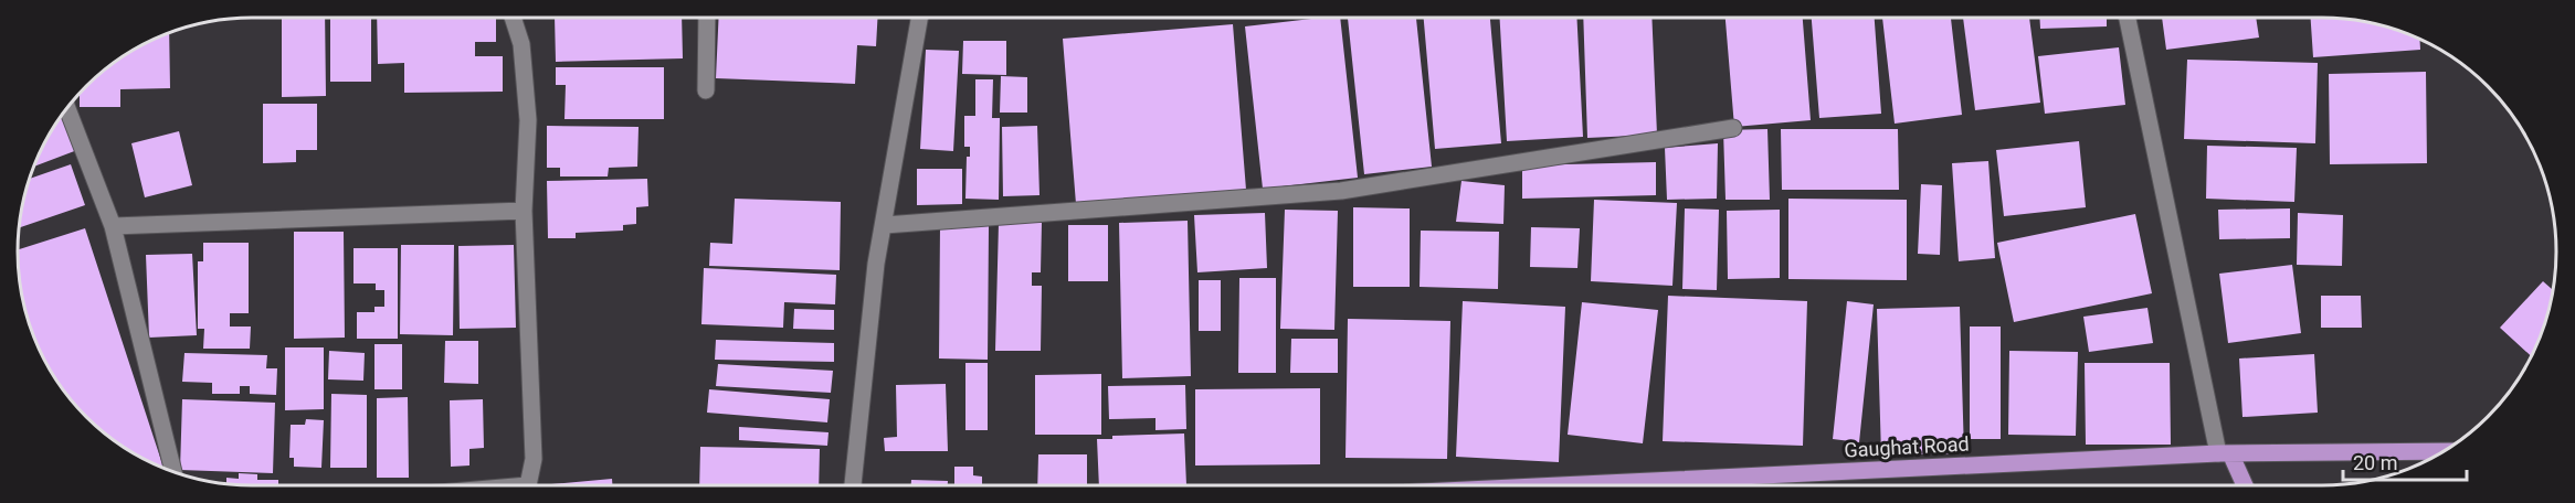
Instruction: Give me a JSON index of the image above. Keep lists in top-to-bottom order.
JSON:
{
  "streets": {
    "main road": ["Gaughat Road"]
  },
  "scale_bar": "20 m"
}
